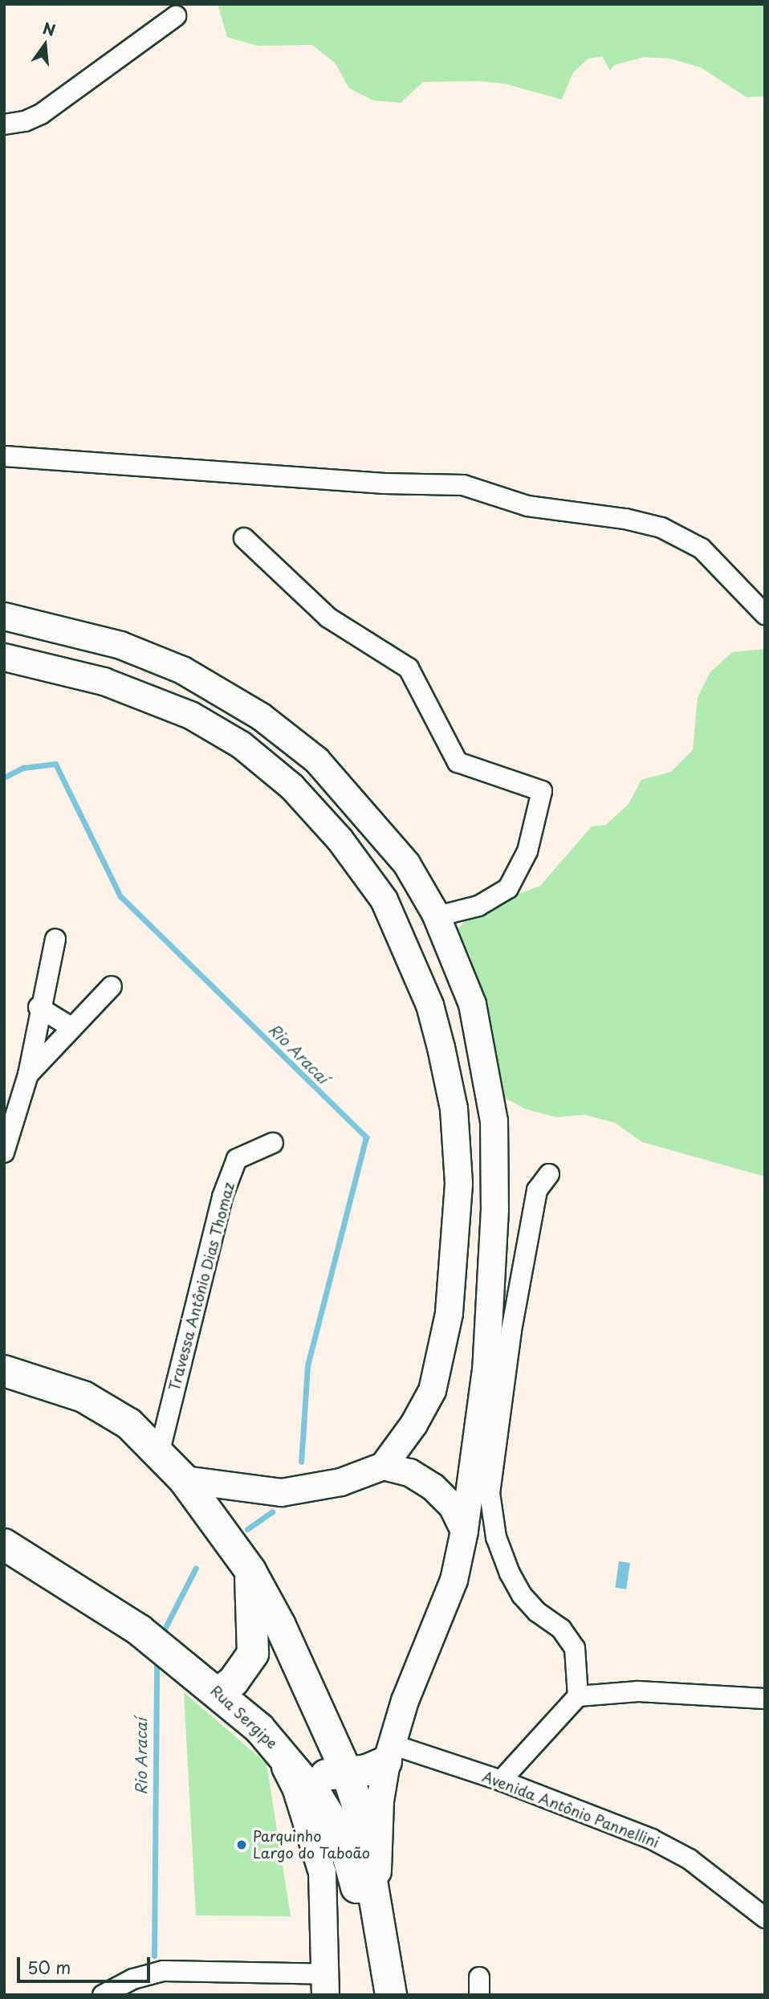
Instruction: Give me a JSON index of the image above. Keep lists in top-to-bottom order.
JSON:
{
  "streets": {
    "main road": ["Rua Sergipe"],
    "street": ["Travessa Antônio Dias Thomaz", "Avenida Antônio Pannellini"]
  },
  "water": ["Rio Aracaí"],
  "places": ["Parquinho Largo do Taboão"],
  "scale_bar": "50 m",
  "north": "top"
}
